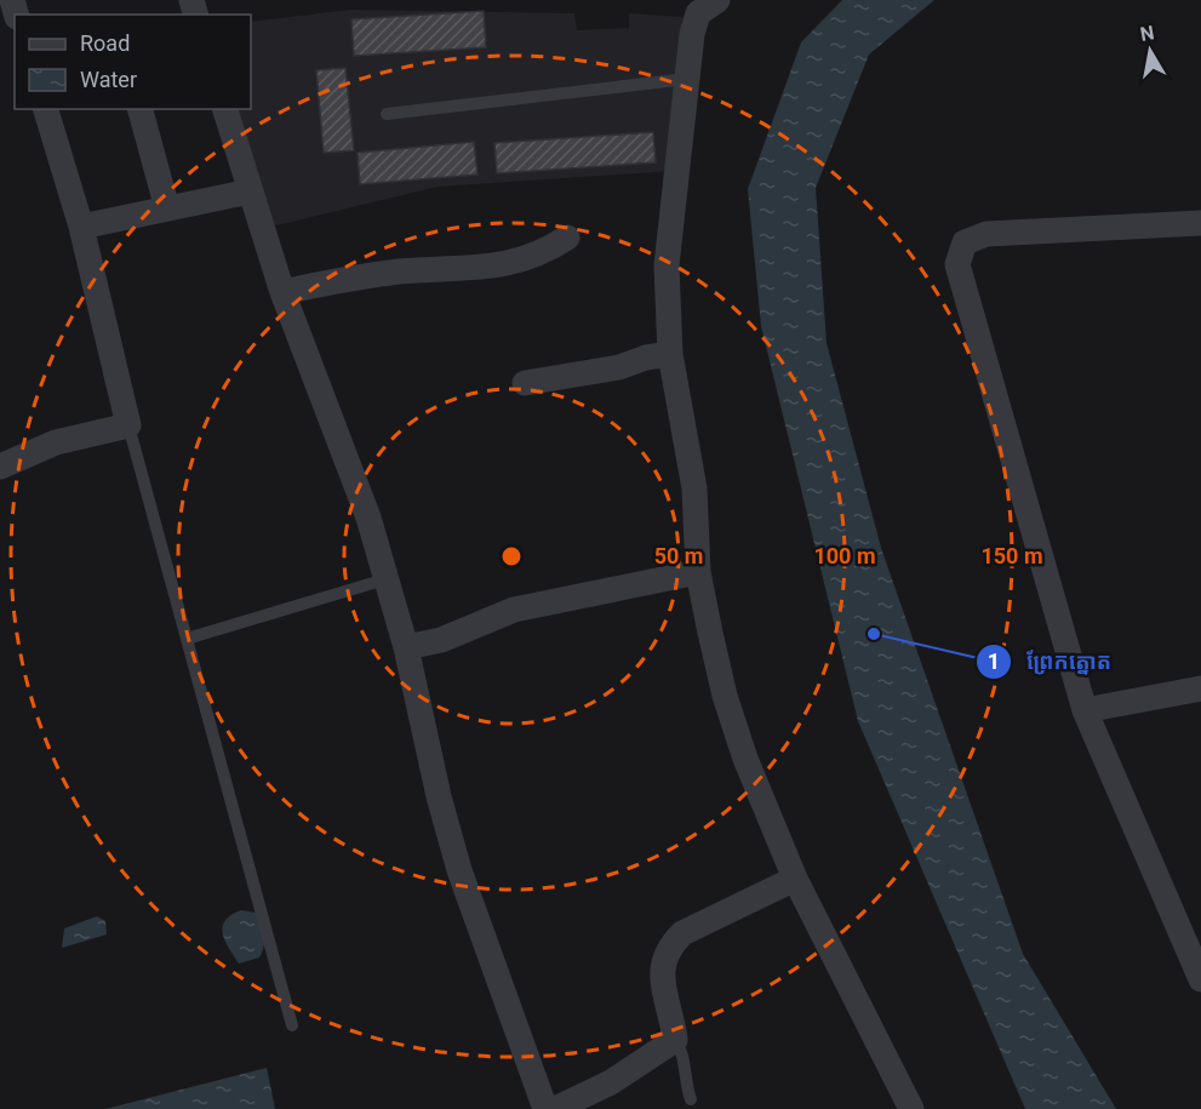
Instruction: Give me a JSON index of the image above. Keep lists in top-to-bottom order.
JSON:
{
  "places": ["ព្រែកត្នោត"],
  "legend": ["Road", "Water"],
  "north": "top",
  "rings": ["50 m", "100 m", "150 m"]
}
